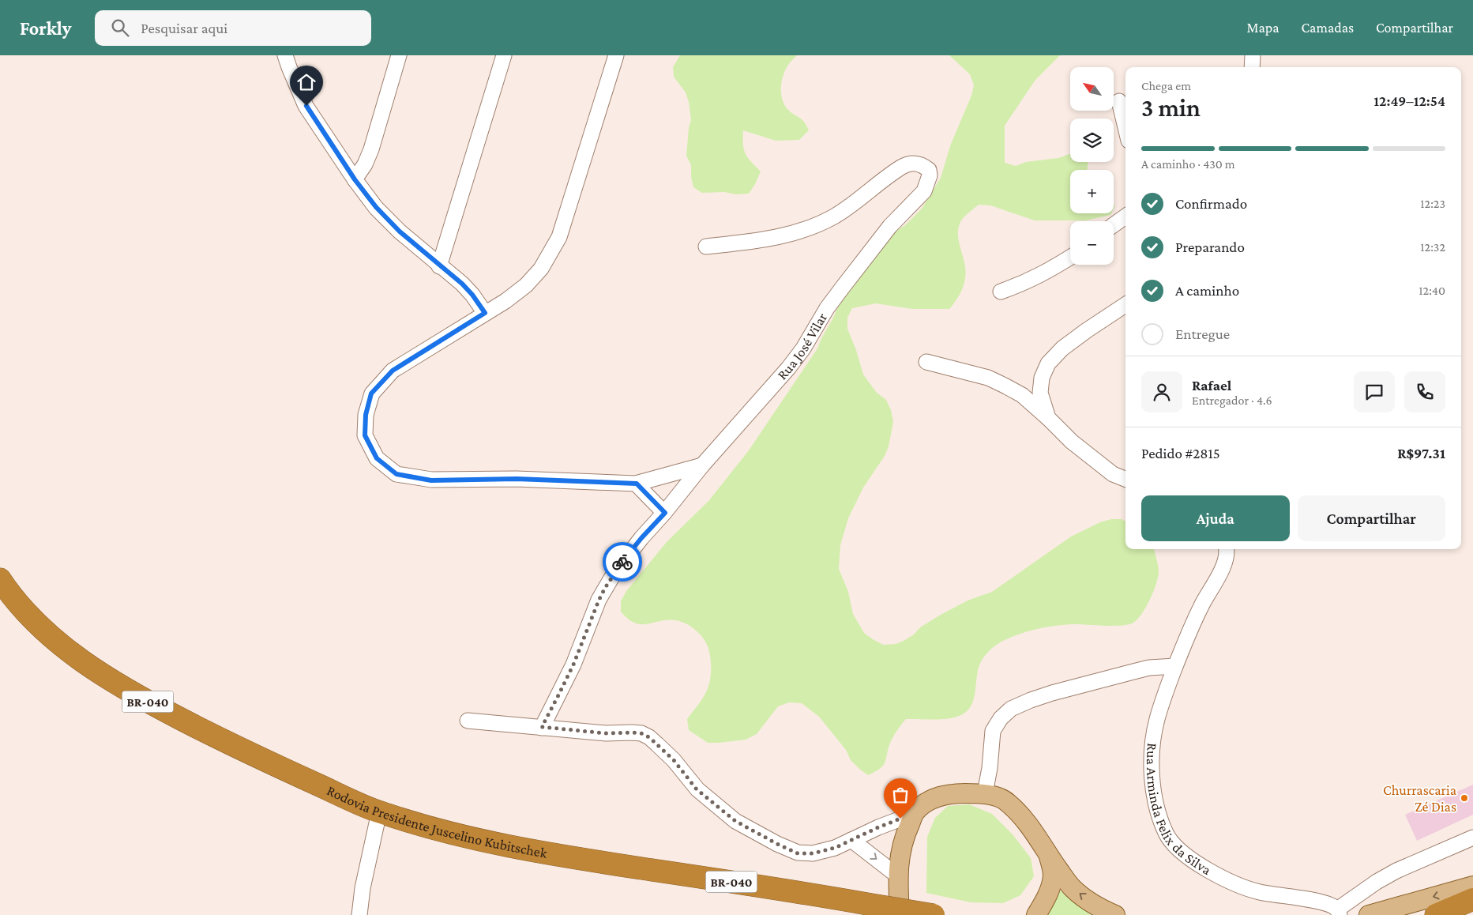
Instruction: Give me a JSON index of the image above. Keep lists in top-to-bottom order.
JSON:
{
  "streets": {
    "highway": ["BR-040", "Rodovia Presidente Juscelino Kubitschek"],
    "street": ["Rua José Vilar", "Rua Arminda Felix da Silva"]
  },
  "places": ["Churrascaria Zé Dias"],
  "north": "top left",
  "page": {
    "header": "Forkly",
    "search": "Pesquisar aqui",
    "nav": ["Mapa", "Camadas", "Compartilhar"],
    "map_buttons": ["+", "−"],
    "heading": ["3 min", "Chega em", "12:49–12:54"],
    "panel": [
      "Rafael",
      "Entregador · 4.6",
      "Pedido #2815",
      "R$97.31"
    ],
    "bar": "A caminho · 430 m",
    "list": [
      ["Confirmado", "12:23"],
      ["Preparando", "12:32"],
      ["A caminho", "12:40"],
      "Entregue"
    ],
    "buttons": ["Ajuda", "Compartilhar"]
  }
}
